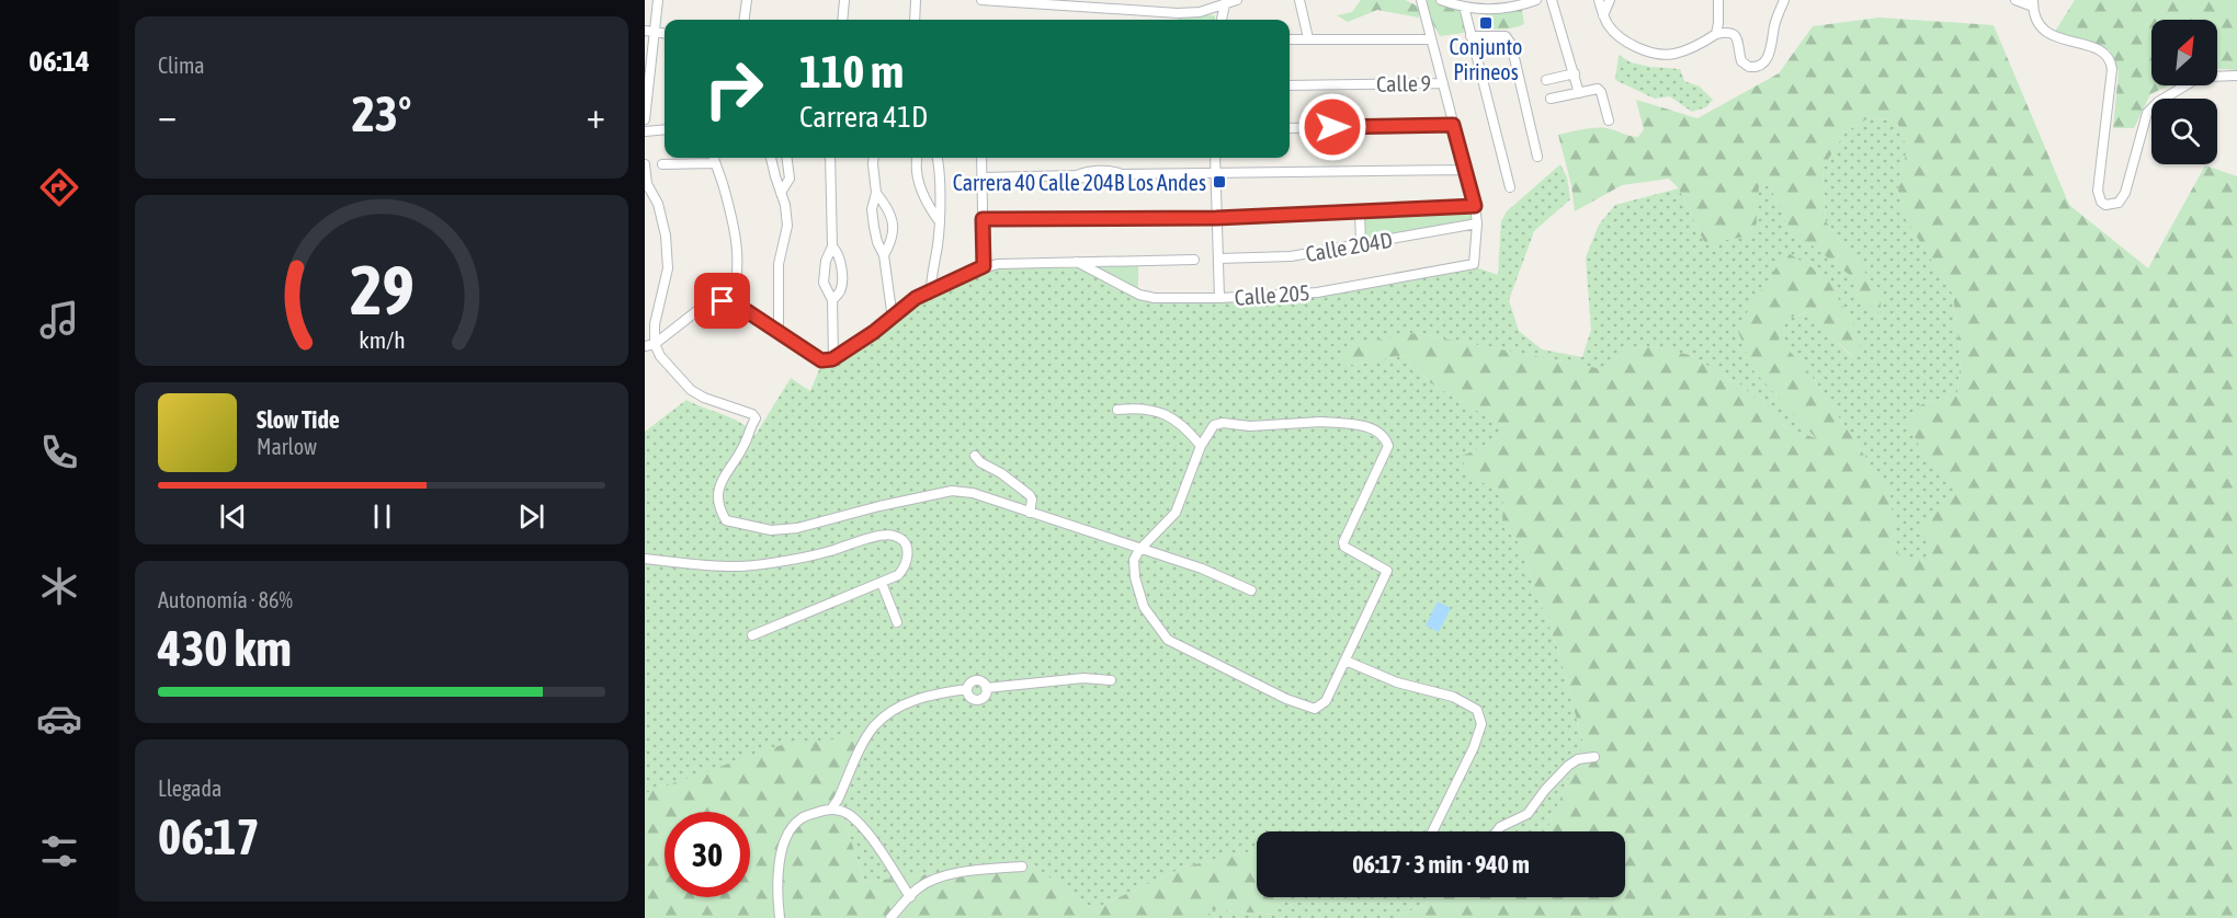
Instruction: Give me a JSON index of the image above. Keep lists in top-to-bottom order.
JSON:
{
  "streets": {
    "street": ["Calle 9", "Calle 204D", "Calle 205"]
  },
  "crossings": [
    ["Calle 204D", "Calle 205"]
  ],
  "places": {
    "transit": ["Conjunto Pirineos", "Carrera 40 Calle 204B Los Andes"]
  },
  "north": "top right",
  "page": {
    "tabs": "06:14",
    "tile": [
      "Clima",
      ["Autonomía · 86%", "430 km"],
      ["Llegada", "06:17"]
    ],
    "turn": ["110 m", "Carrera 41D"],
    "heat": ["−", "23°", "+"],
    "song": ["Slow Tide", "Marlow"],
    "limit": "30",
    "trip": "06:17 · 3 min · 940 m",
    "gauge": ["29", "km/h"]
  }
}
